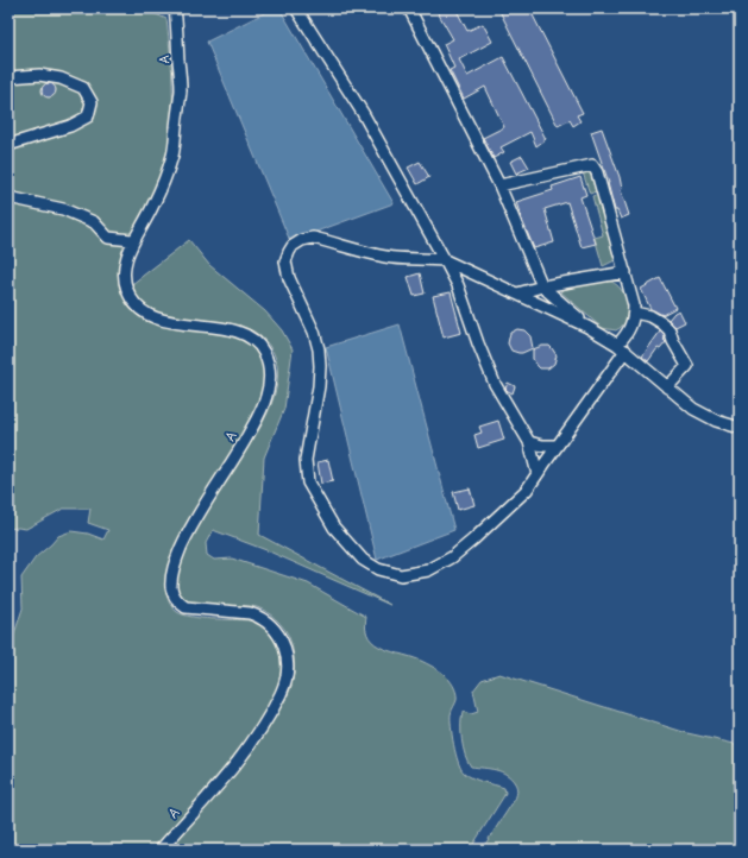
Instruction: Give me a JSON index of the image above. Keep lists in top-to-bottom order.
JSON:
{
  "streets": {
    "street": ["A"]
  }
}
